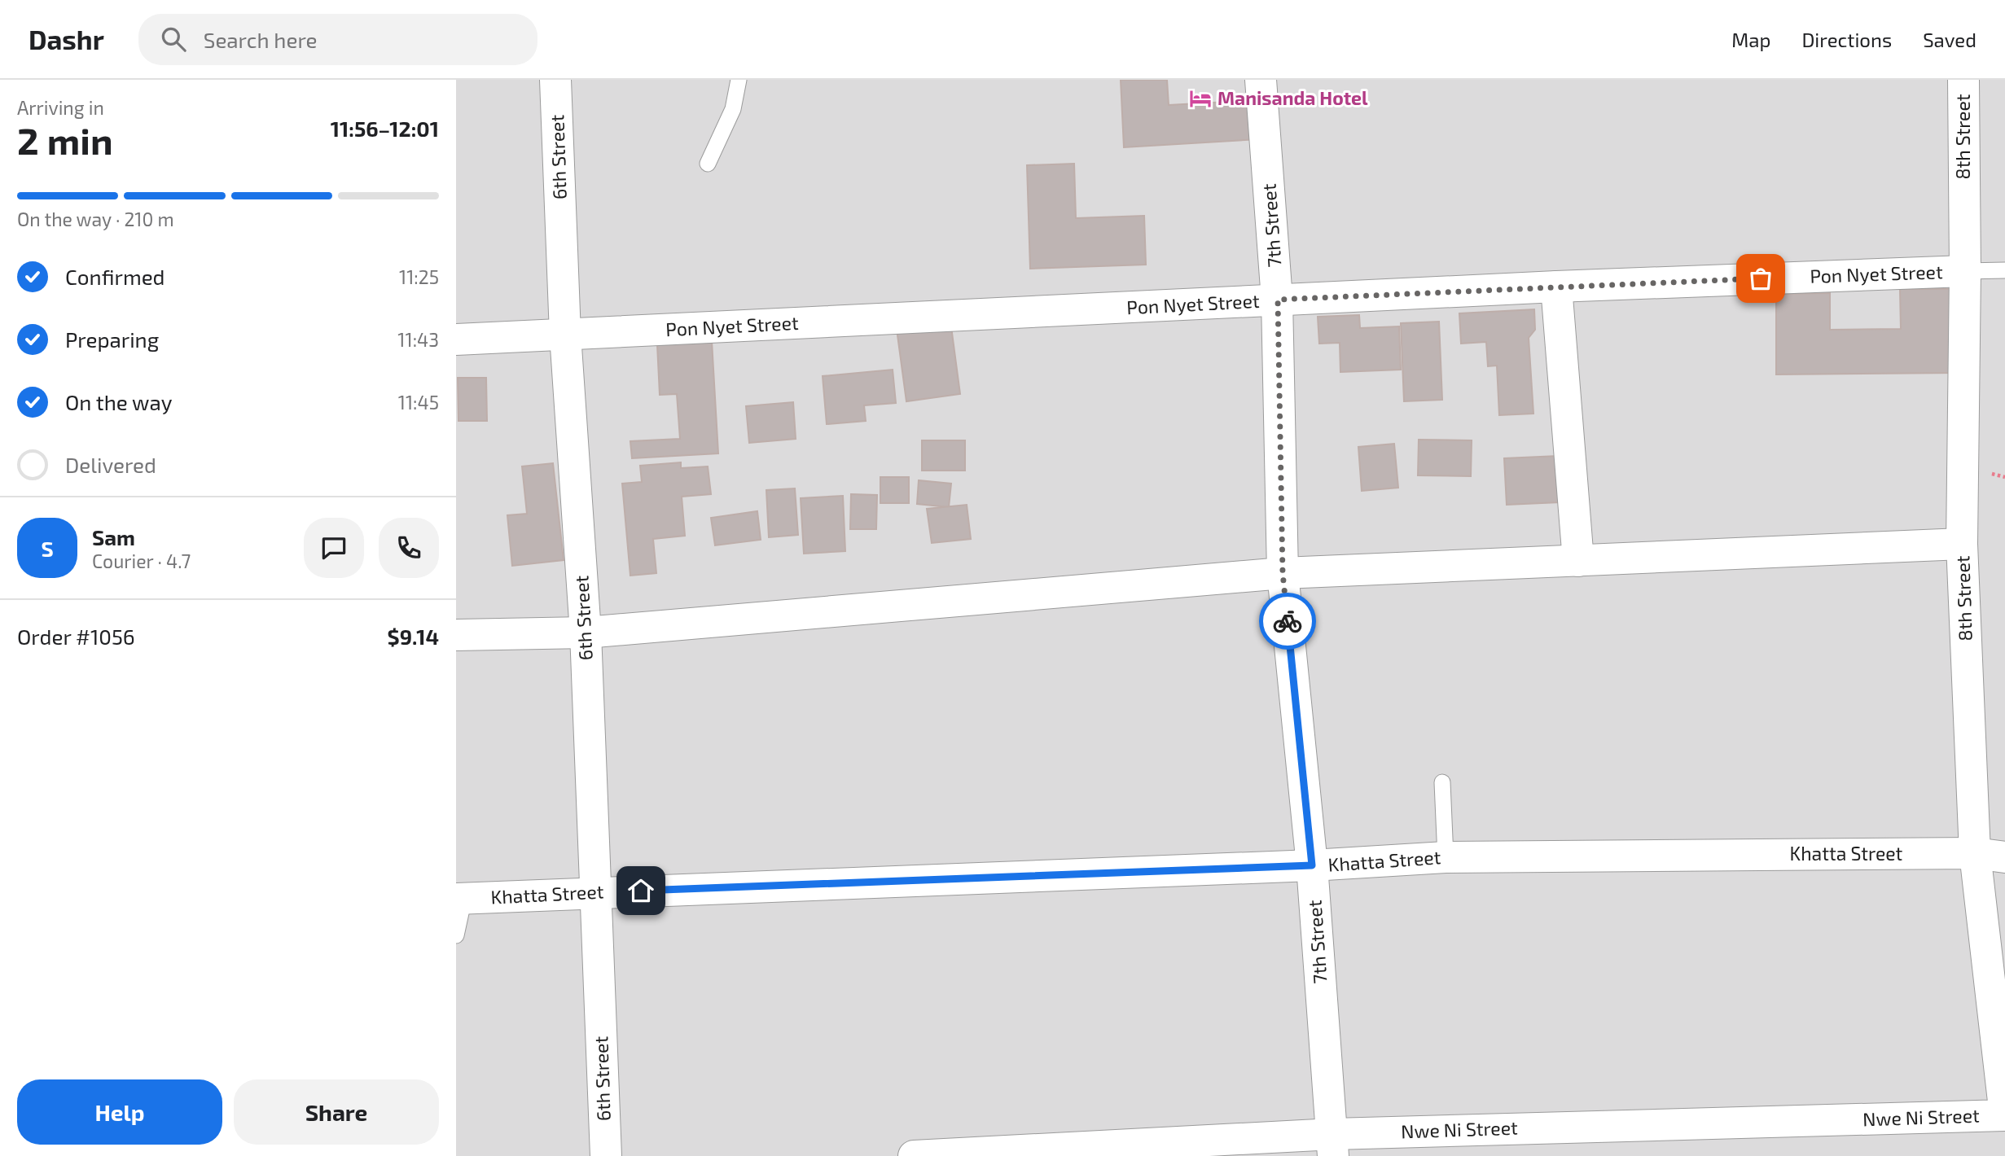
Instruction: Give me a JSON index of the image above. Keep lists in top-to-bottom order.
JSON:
{
  "streets": {
    "street": [
      "8th Street",
      "6th Street",
      "7th Street",
      "Pon Nyet Street",
      "Khatta Street",
      "Nwe Ni Street"
    ]
  },
  "crossings": [
    ["8th Street", "Pon Nyet Street"],
    ["8th Street", "Khatta Street"],
    ["8th Street", "Nwe Ni Street"],
    ["6th Street", "Pon Nyet Street"],
    ["6th Street", "Khatta Street"],
    ["7th Street", "Pon Nyet Street"],
    ["7th Street", "Khatta Street"],
    ["7th Street", "Nwe Ni Street"]
  ],
  "places": {
    "hotel": ["Manisanda Hotel"]
  },
  "page": {
    "header": "Dashr",
    "search": "Search here",
    "nav": ["Map", "Directions", "Saved"],
    "heading": ["2 min", "Arriving in", "11:56–12:01"],
    "panel": [
      "Sam",
      "Courier · 4.7",
      "Order #1056",
      "$9.14"
    ],
    "bar": "On the way · 210 m",
    "list": [
      ["Confirmed", "11:25"],
      ["Preparing", "11:43"],
      ["On the way", "11:45"],
      "Delivered"
    ],
    "round": "S",
    "buttons": ["Help", "Share"]
  }
}
